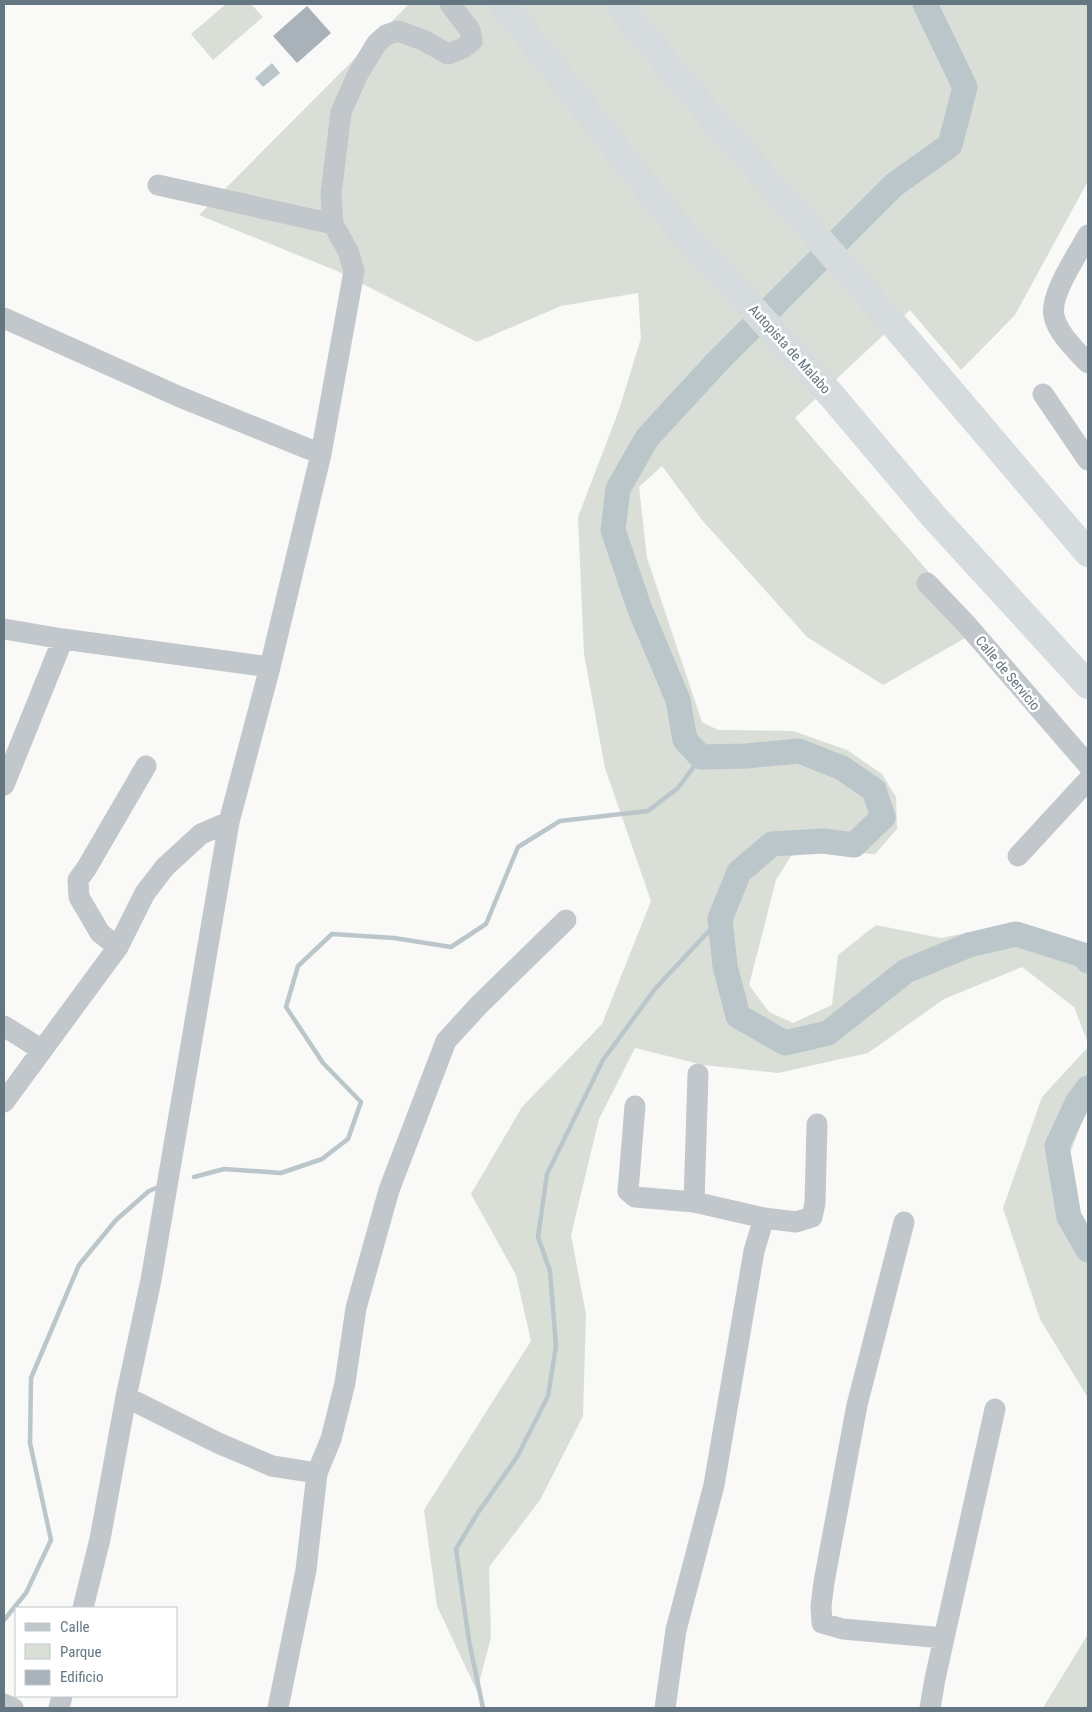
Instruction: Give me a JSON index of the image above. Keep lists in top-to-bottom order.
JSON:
{
  "streets": {
    "highway": ["Autopista de Malabo"],
    "street": ["Calle de Servicio"]
  },
  "legend": ["Calle", "Parque", "Edificio"]
}
